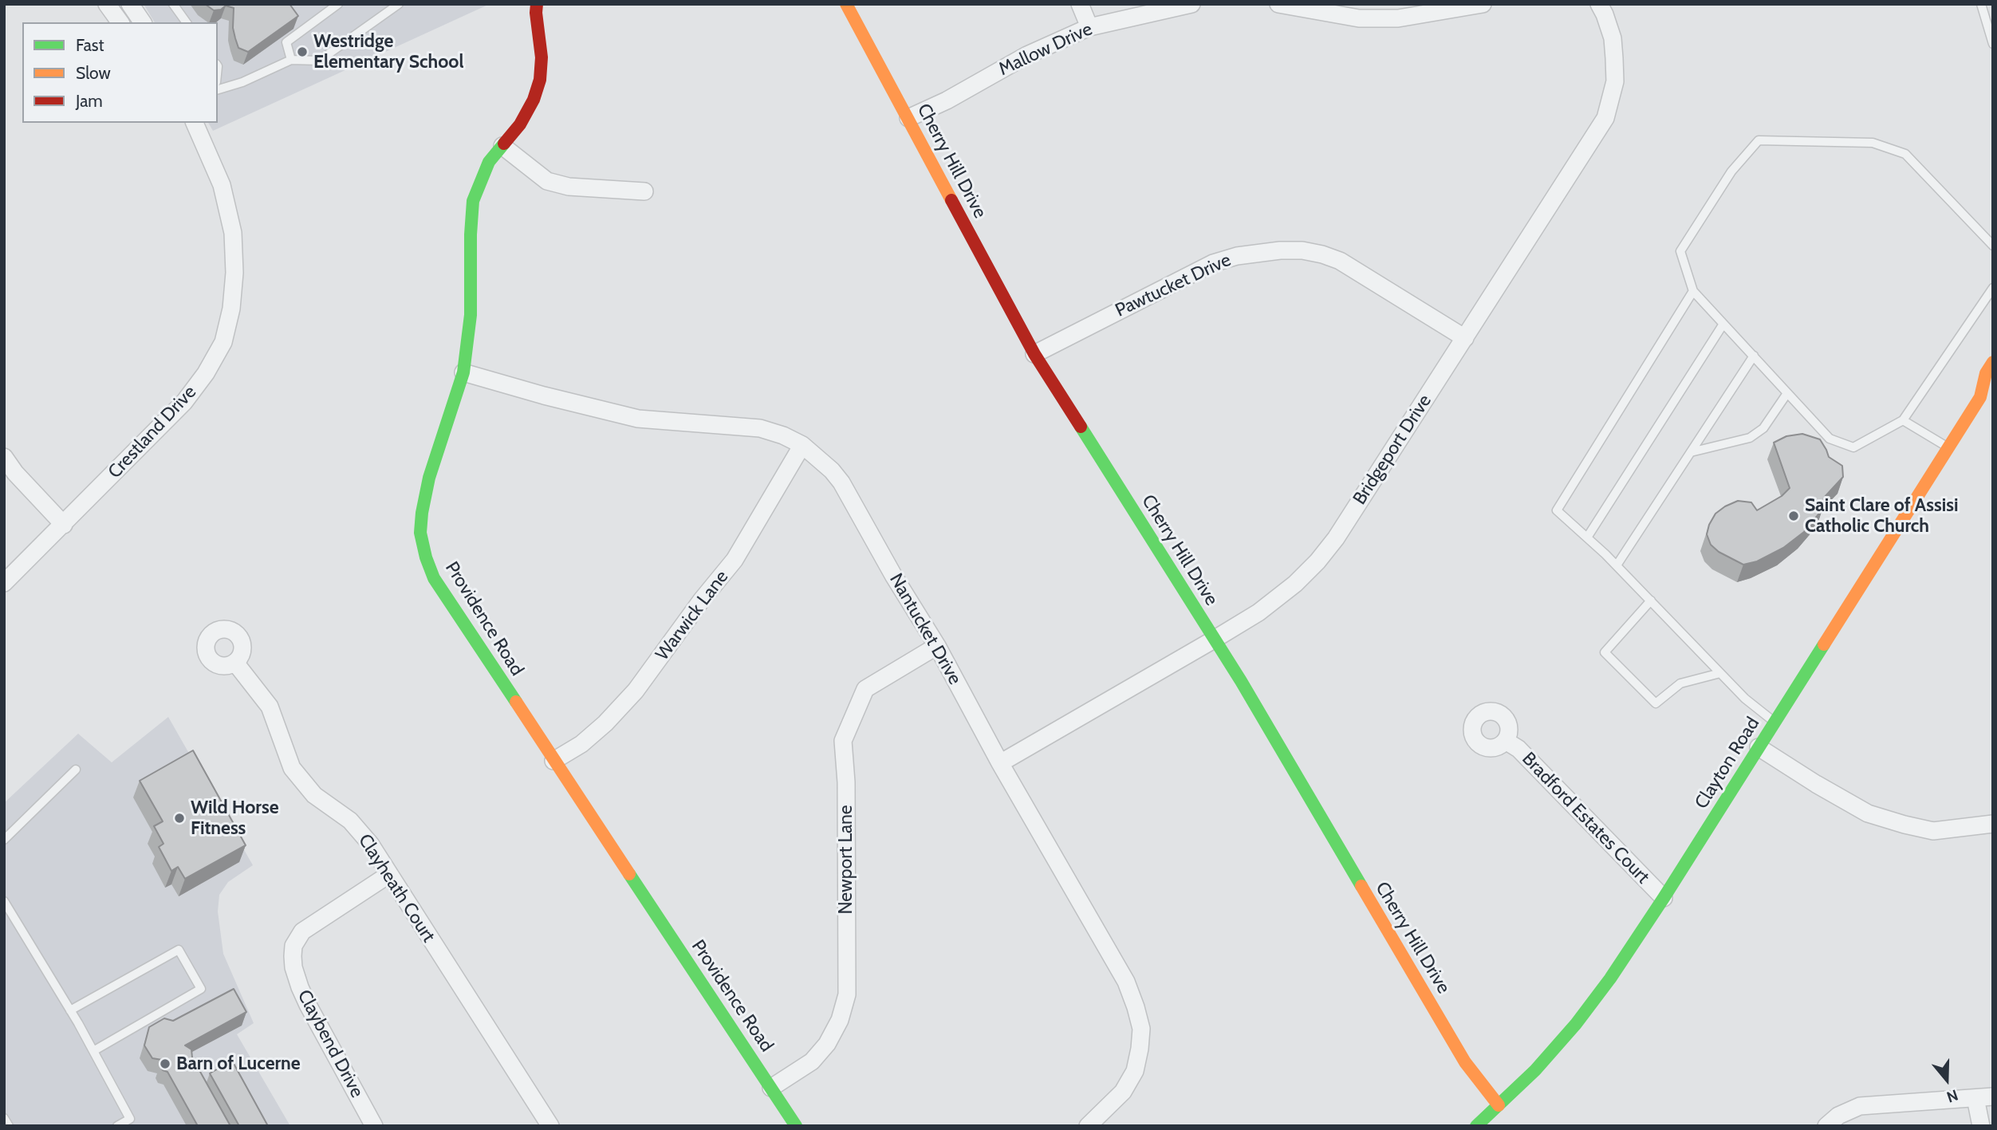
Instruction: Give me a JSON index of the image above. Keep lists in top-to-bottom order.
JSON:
{
  "streets": {
    "street": [
      "Mallow Drive",
      "Cherry Hill Drive",
      "Pawtucket Drive",
      "Crestland Drive",
      "Bridgeport Drive",
      "Warwick Lane",
      "Providence Road",
      "Nantucket Drive",
      "Clayton Road",
      "Bradford Estates Court",
      "Newport Lane",
      "Clayheath Court",
      "Claybend Drive"
    ]
  },
  "crossings": [
    ["Mallow Drive", "Cherry Hill Drive"],
    ["Cherry Hill Drive", "Pawtucket Drive"],
    ["Cherry Hill Drive", "Bridgeport Drive"],
    ["Cherry Hill Drive", "Clayton Road"],
    ["Pawtucket Drive", "Bridgeport Drive"],
    ["Bridgeport Drive", "Nantucket Drive"],
    ["Warwick Lane", "Providence Road"],
    ["Warwick Lane", "Nantucket Drive"],
    ["Providence Road", "Nantucket Drive"],
    ["Providence Road", "Newport Lane"],
    ["Nantucket Drive", "Newport Lane"],
    ["Clayton Road", "Bradford Estates Court"],
    ["Clayheath Court", "Claybend Drive"]
  ],
  "places": [
    "Westridge Elementary School",
    "Saint Clare of Assisi Catholic Church",
    "Wild Horse Fitness",
    "Barn of Lucerne"
  ],
  "legend": ["Fast", "Slow", "Jam"],
  "north": "bottom"
}
